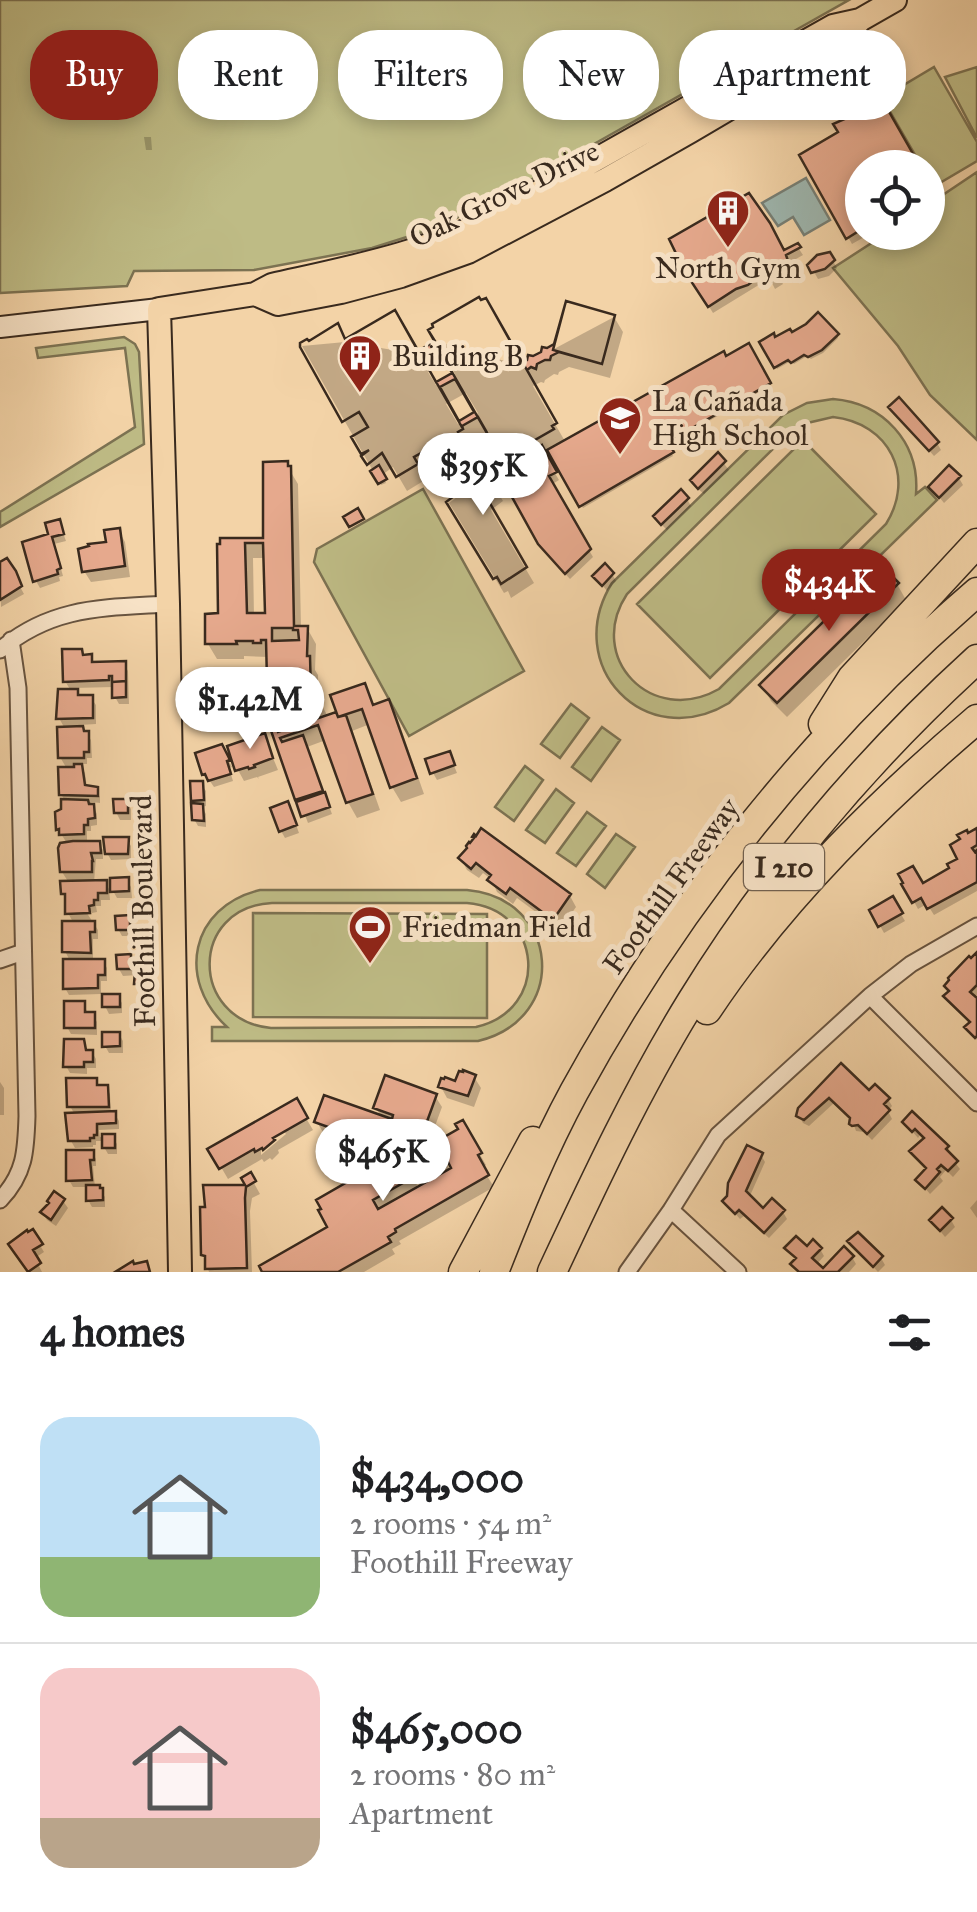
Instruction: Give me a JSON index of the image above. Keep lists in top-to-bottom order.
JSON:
{
  "streets": {
    "highway": ["I 210", "Foothill Freeway"],
    "main road": ["Oak Grove Drive", "Foothill Boulevard"]
  },
  "crossings": [
    ["Oak Grove Drive", "Foothill Boulevard"]
  ],
  "places": {
    "building": ["North Gym", "Building B"],
    "school or university": ["La Cañada High School"],
    "sports": ["Friedman Field"]
  },
  "page": {
    "chip": [
      "Buy",
      "Rent",
      "Filters",
      "New",
      "Apartment"
    ],
    "price": [
      "$395K",
      "$434K",
      "$1.42M",
      "$465K"
    ],
    "heading": "4 homes",
    "list": [
      {
        "name": "$434,000",
        "note": "2 rooms · 54 m² · Foothill Freeway"
      },
      {
        "name": "$465,000",
        "note": "2 rooms · 80 m² · Apartment"
      }
    ]
  }
}
